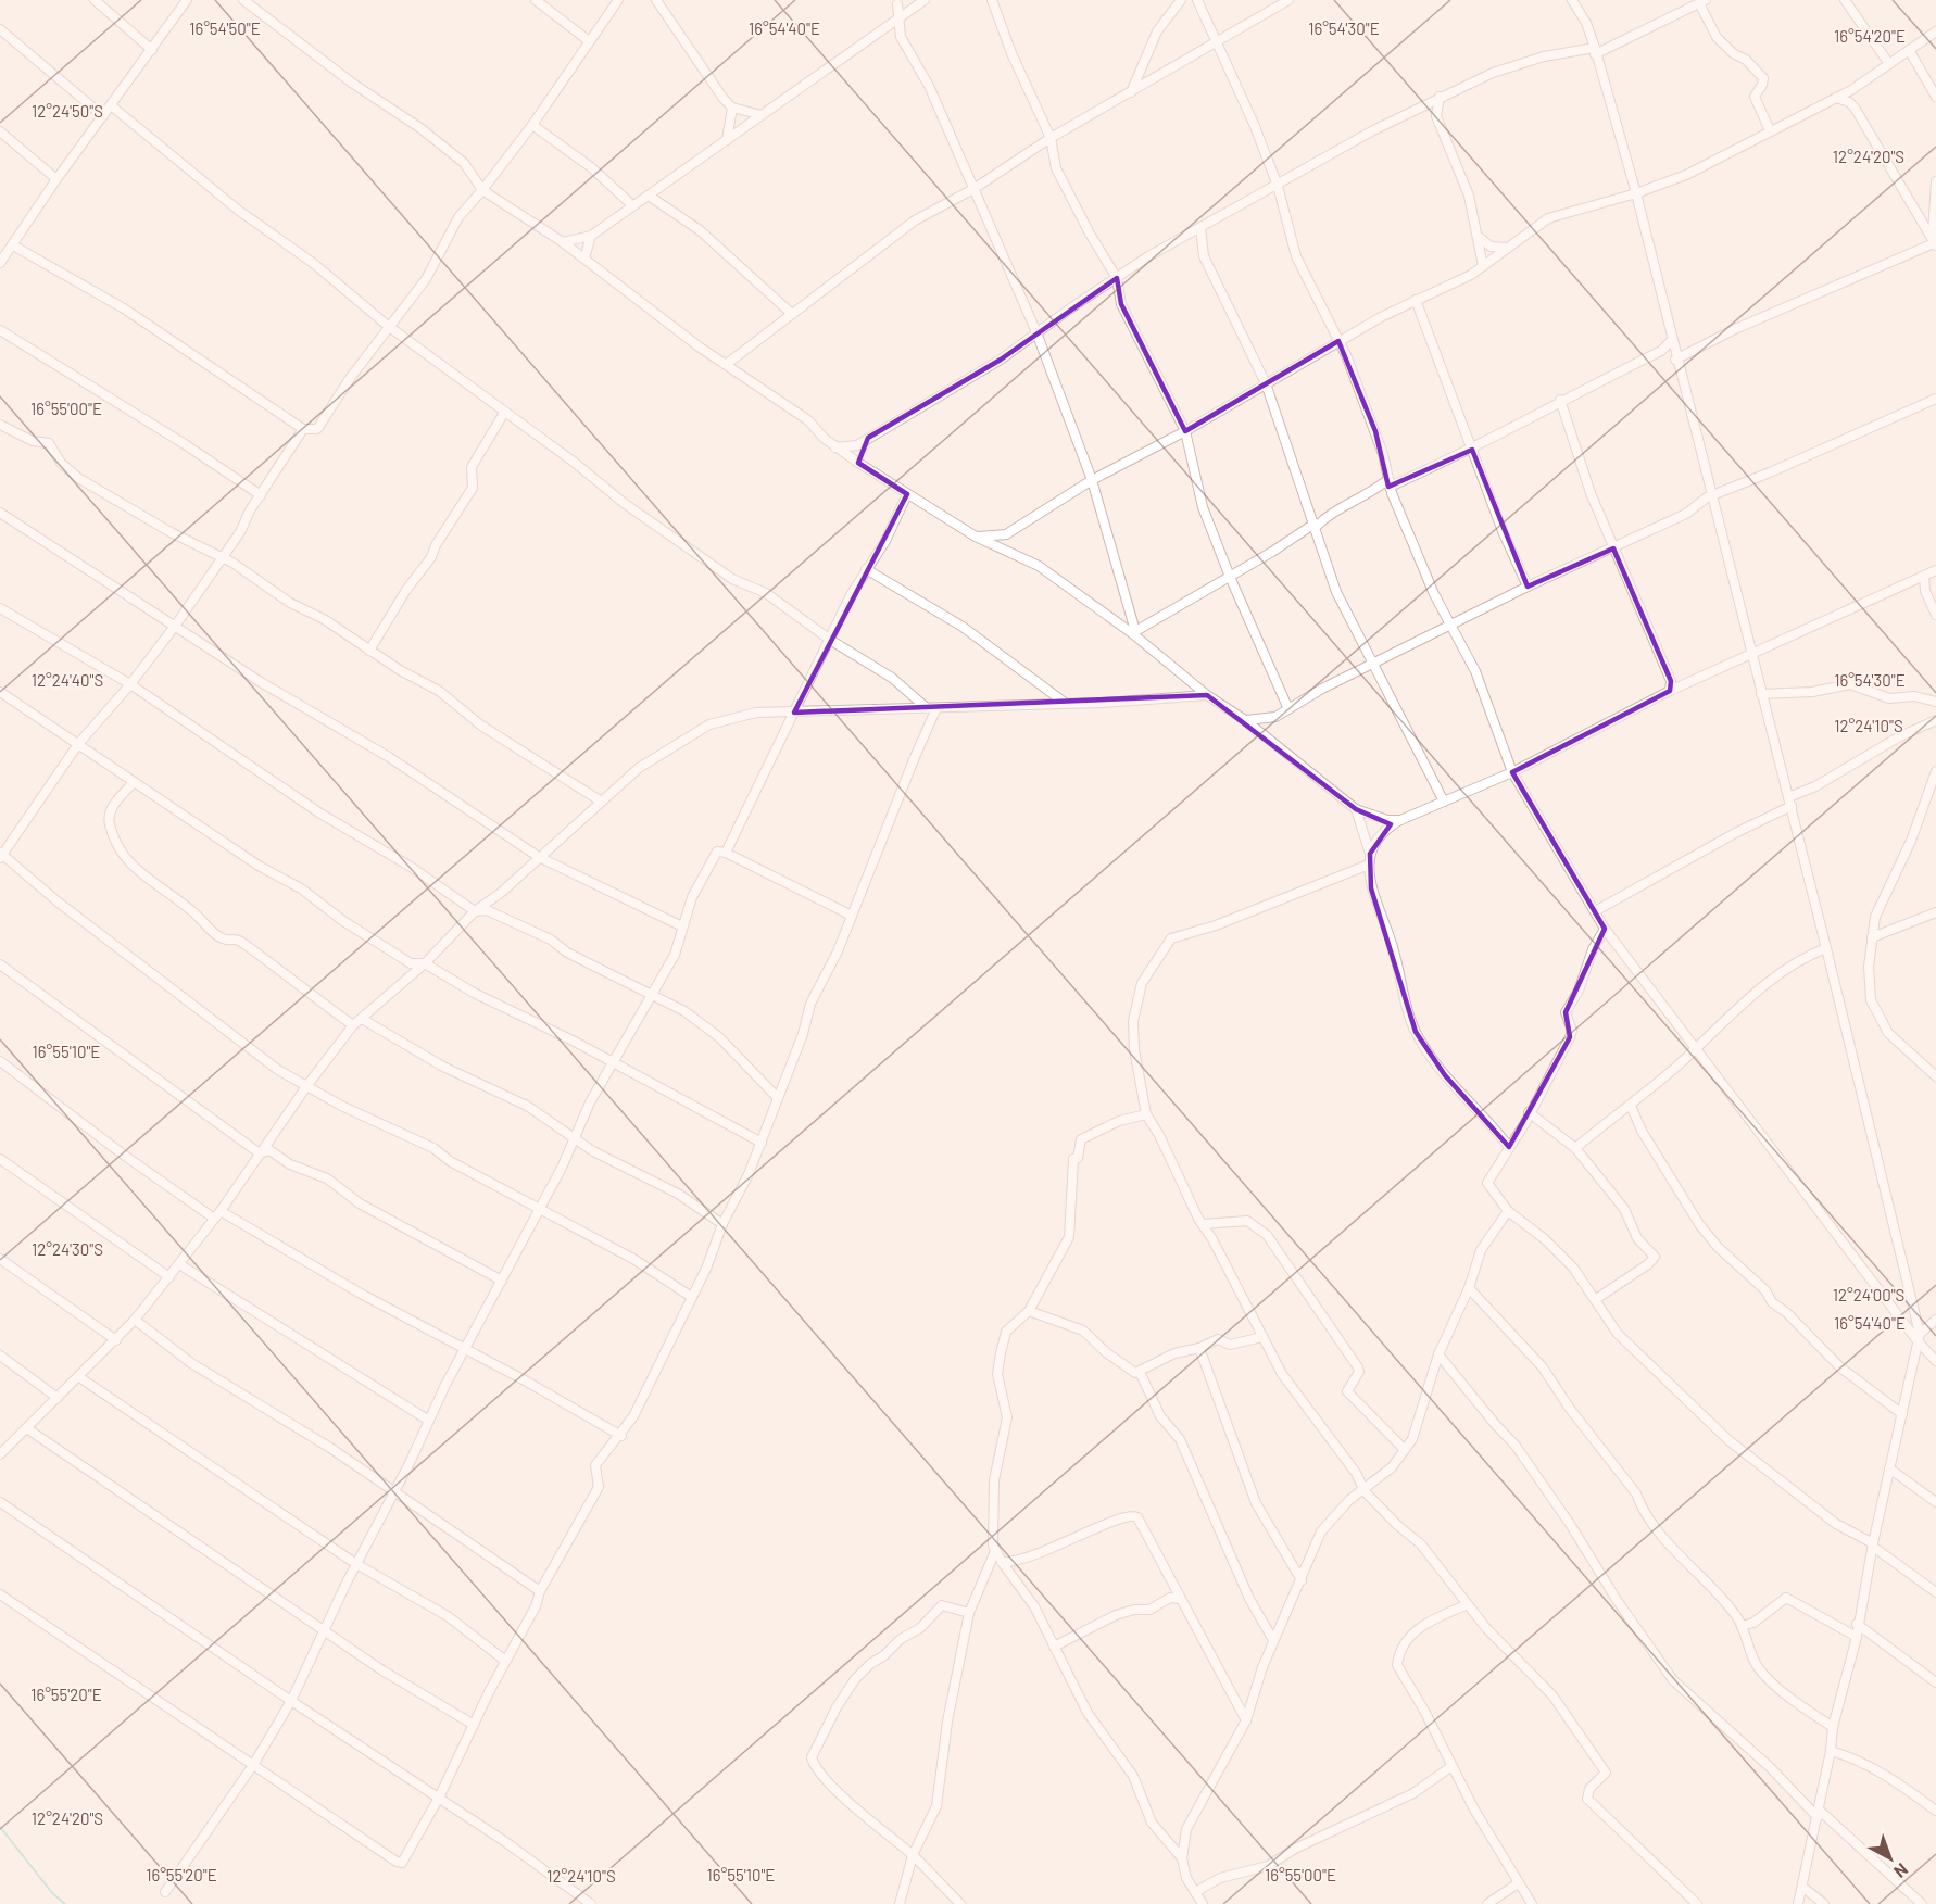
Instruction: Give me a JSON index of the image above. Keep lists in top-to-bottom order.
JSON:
{
  "north": "bottom right",
  "coordinates": [
    "16°54'50\"E",
    "16°54'40\"E",
    "16°54'30\"E",
    "16°54'20\"E",
    "12°24'50\"S",
    "12°24'20\"S",
    "16°55'00\"E",
    "12°24'40\"S",
    "12°24'10\"S",
    "16°55'10\"E",
    "12°24'30\"S",
    "12°24'00\"S",
    "16°55'20\"E"
  ]
}
